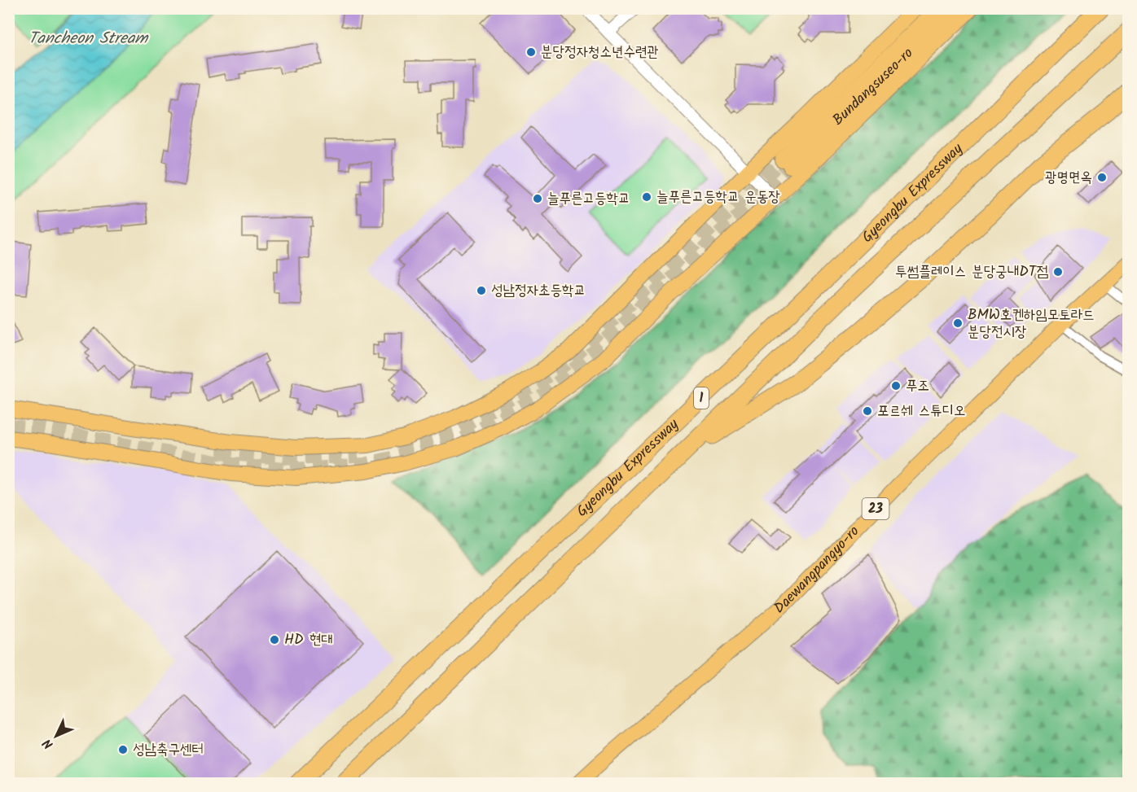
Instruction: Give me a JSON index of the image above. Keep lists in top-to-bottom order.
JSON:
{
  "streets": {
    "highway": ["Gyeongbu Expressway", "1"],
    "main road": ["Bundangsuseo-ro", "23", "Daewangpangyo-ro"]
  },
  "water": ["Tancheon Stream"],
  "places": [
    "분당정자청소년수련관",
    "광명면옥",
    "늘푸른고등학교 운동장",
    "늘푸른고등학교",
    "투썸플레이스 분당궁내DT점",
    "성남정자초등학교",
    "BMW호켄하임모토라드 분당전시장",
    "푸조",
    "포르쉐 스튜디오",
    "HD 현대",
    "성남축구센터"
  ],
  "north": "bottom left"
}
